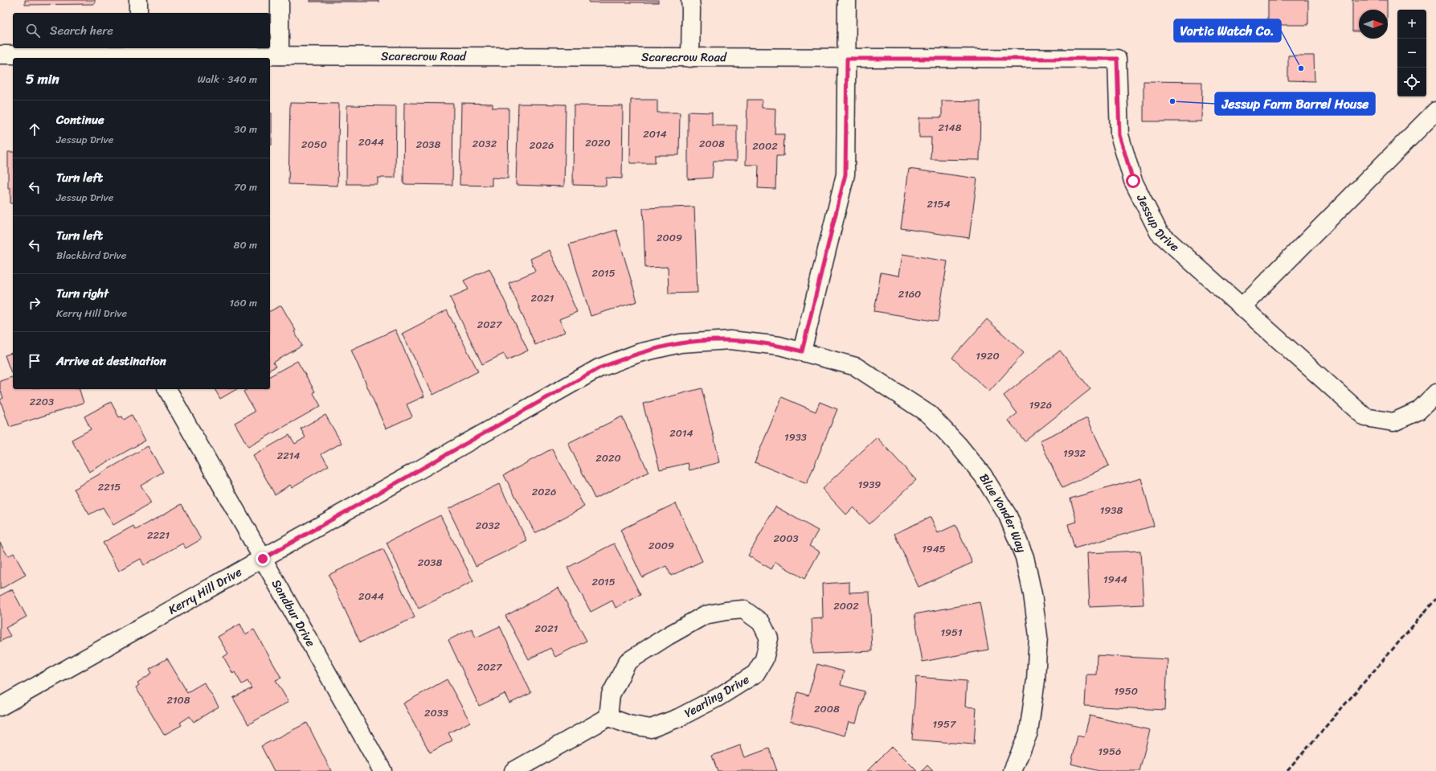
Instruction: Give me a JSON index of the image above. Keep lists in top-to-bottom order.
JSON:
{
  "streets": {
    "street": [
      "Scarecrow Road",
      "Jessup Drive",
      "Blue Yonder Way",
      "Kerry Hill Drive",
      "Sandbur Drive",
      "Yearling Drive"
    ]
  },
  "crossings": [
    ["Scarecrow Road", "Jessup Drive"],
    ["Blue Yonder Way", "Kerry Hill Drive"],
    ["Kerry Hill Drive", "Sandbur Drive"]
  ],
  "places": ["Vortic Watch Co.", "Jessup Farm Barrel House"],
  "house_numbers": [
    "2148",
    "2014",
    "2044",
    "2020",
    "2032",
    "2008",
    "2050",
    "2038",
    "2026",
    "2002",
    "2154",
    "2009",
    "2015",
    "2160",
    "2021",
    "2027",
    "1920",
    "2203",
    "1926",
    "2014",
    "1933",
    "1932",
    "2214",
    "2020",
    "1939",
    "2215",
    "2026",
    "1938",
    "2032",
    "2221",
    "2003",
    "2009",
    "1945",
    "2038",
    "1944",
    "2015",
    "2044",
    "2002",
    "2021",
    "1951",
    "2027",
    "1950",
    "2108",
    "2008",
    "2033",
    "1957",
    "1956"
  ],
  "north": "right",
  "page": {
    "map_buttons": ["+", "−"],
    "search": "Search here",
    "heading": ["5 min", "Walk · 340 m"],
    "list": [
      ["Continue", "Jessup Drive", "30 m"],
      ["Turn left", "Jessup Drive", "70 m"],
      ["Turn left", "Blackbird Drive", "80 m"],
      ["Turn right", "Kerry Hill Drive", "160 m"],
      "Arrive at destination"
    ]
  }
}
